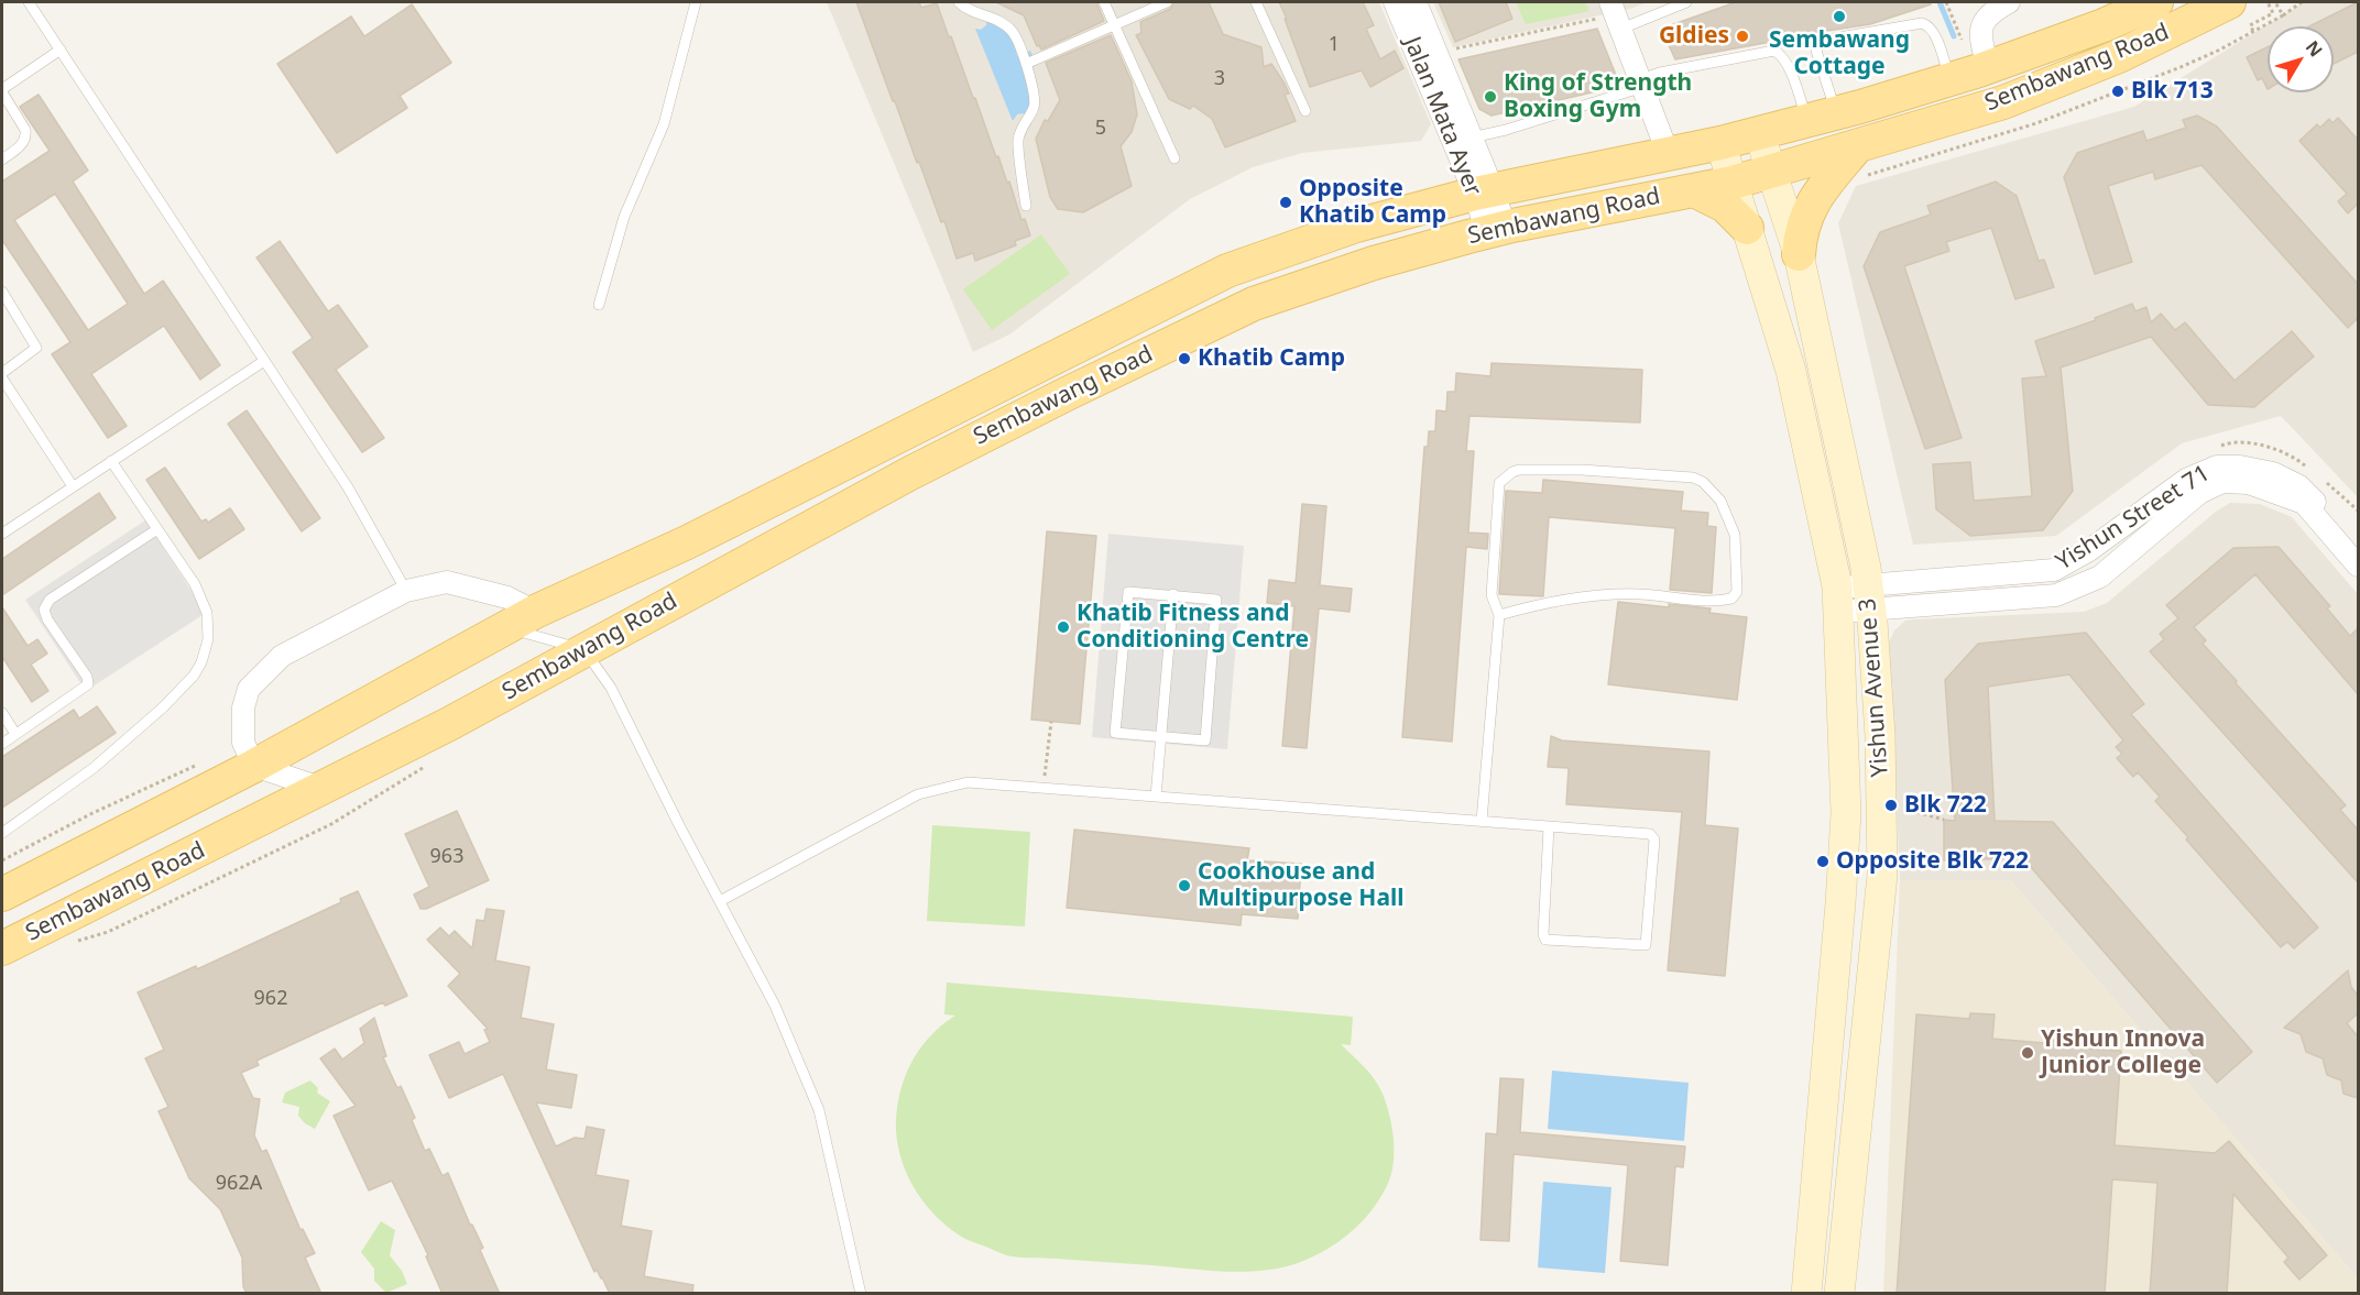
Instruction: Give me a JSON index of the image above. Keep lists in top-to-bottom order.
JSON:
{
  "streets": {
    "main road": ["Sembawang Road", "Yishun Avenue 3"],
    "street": ["Jalan Mata Ayer", "Yishun Street 71"]
  },
  "crossings": [
    ["Sembawang Road", "Jalan Mata Ayer"],
    ["Sembawang Road", "Yishun Avenue 3"],
    ["Yishun Street 71", "Yishun Avenue 3"]
  ],
  "places": [
    "Sembawang Cottage",
    "Gldies",
    "Blk 713",
    "King of Strength Boxing Gym",
    "Opposite Khatib Camp",
    "Khatib Camp",
    "Khatib Fitness and Conditioning Centre",
    "Blk 722",
    "Opposite Blk 722",
    "Cookhouse and Multipurpose Hall",
    "Yishun Innova Junior College"
  ],
  "house_numbers": [
    "1",
    "3",
    "5",
    "963",
    "962",
    "962A"
  ],
  "north": "top right"
}
